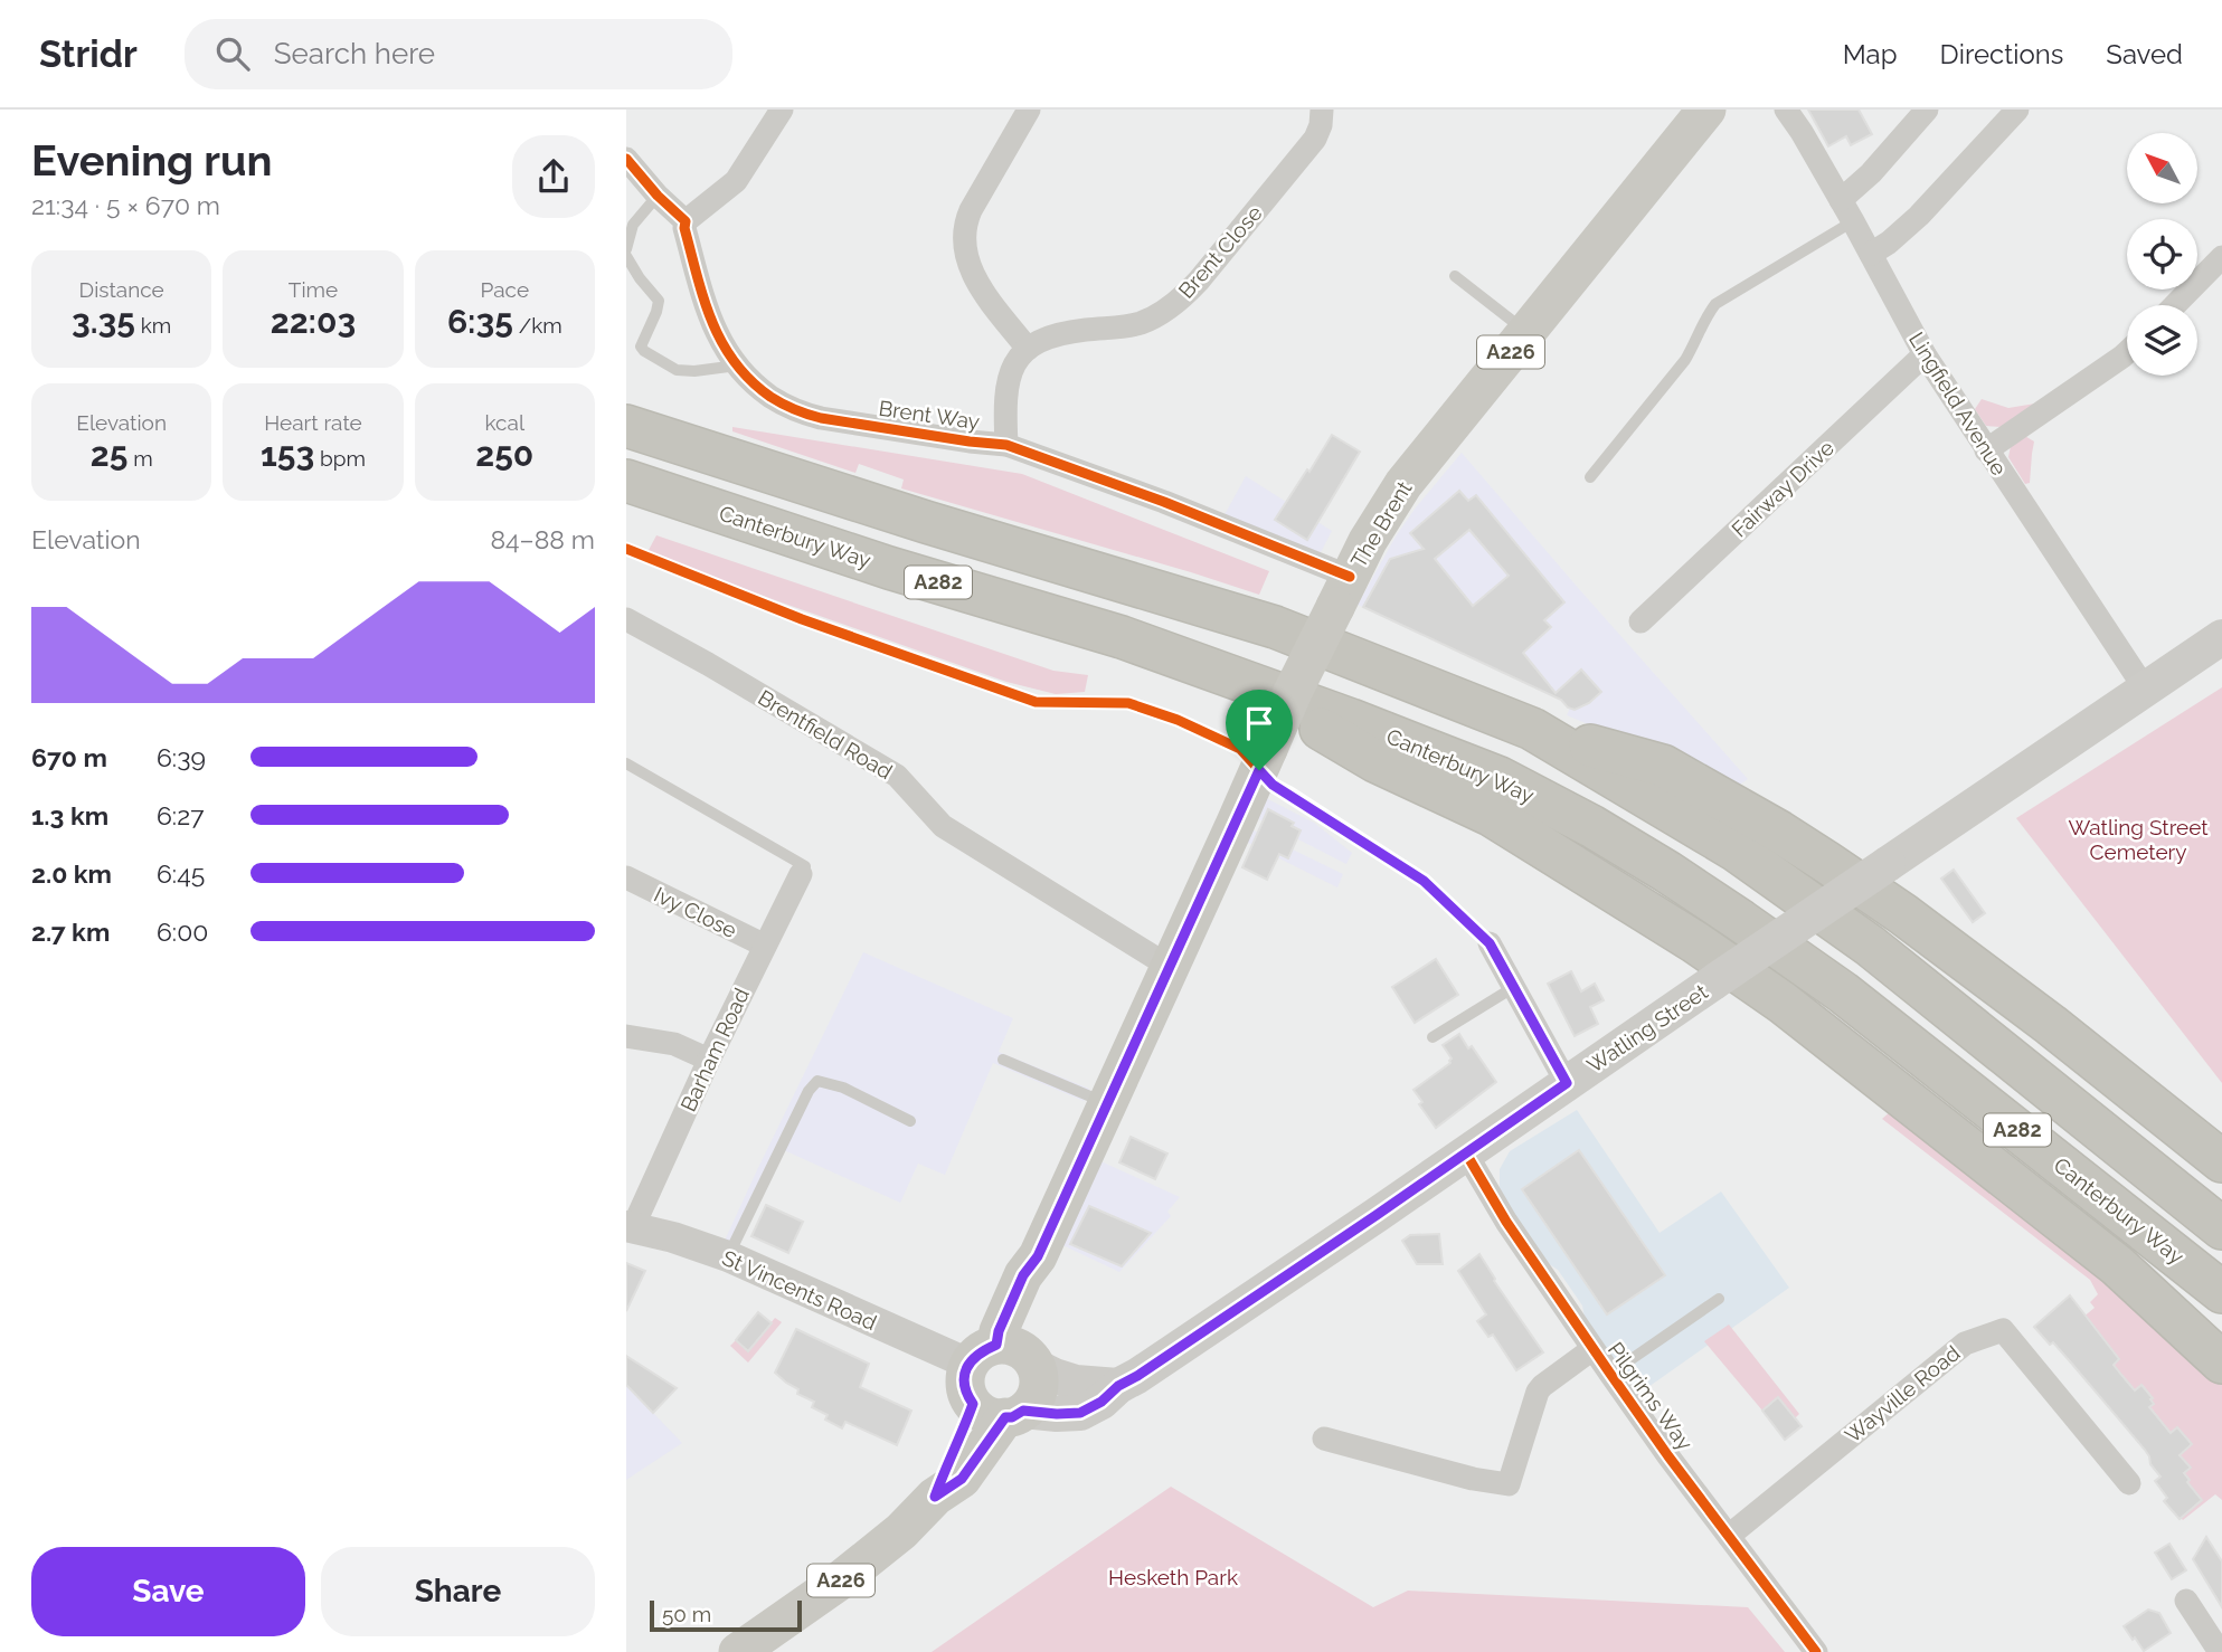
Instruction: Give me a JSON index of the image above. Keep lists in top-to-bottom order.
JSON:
{
  "streets": {
    "highway": ["Canterbury Way", "A282"],
    "main road": ["A226", "The Brent", "Watling Street"],
    "street": [
      "Brent Close",
      "Lingfield Avenue",
      "Brent Way",
      "Fairway Drive",
      "Brentfield Road",
      "Ivy Close",
      "Barham Road",
      "St Vincents Road",
      "Wayville Road",
      "Pilgrims Way"
    ]
  },
  "crossings": [
    ["Lingfield Avenue", "Fairway Drive"],
    ["Lingfield Avenue", "Watling Street"],
    ["Brent Way", "The Brent"],
    ["The Brent", "Brentfield Road"],
    ["The Brent", "Watling Street"],
    ["The Brent", "St Vincents Road"],
    ["Ivy Close", "Barham Road"],
    ["Watling Street", "Pilgrims Way"],
    ["Barham Road", "St Vincents Road"],
    ["Wayville Road", "Pilgrims Way"]
  ],
  "parks": ["Watling Street Cemetery", "Hesketh Park"],
  "scale_bar": "50 m",
  "north": "top left",
  "page": {
    "header": "Stridr",
    "search": "Search here",
    "nav": ["Map", "Directions", "Saved"],
    "heading": ["Evening run", "21:34 · 5 × 670 m"],
    "stats": [
      ["Distance", "3.35 km"],
      ["Time", "22:03"],
      ["Pace", "6:35 /km"],
      ["Elevation", "25 m"],
      ["Heart rate", "153 bpm"],
      ["kcal", "250"]
    ],
    "chart": ["Elevation", "84–88 m"],
    "list": [
      {
        "name": "670 m",
        "note": "6:39"
      },
      {
        "name": "1.3 km",
        "note": "6:27"
      },
      {
        "name": "2.0 km",
        "note": "6:45"
      },
      {
        "name": "2.7 km",
        "note": "6:00"
      }
    ],
    "buttons": ["Save", "Share"],
    "scale": "50 m"
  }
}
